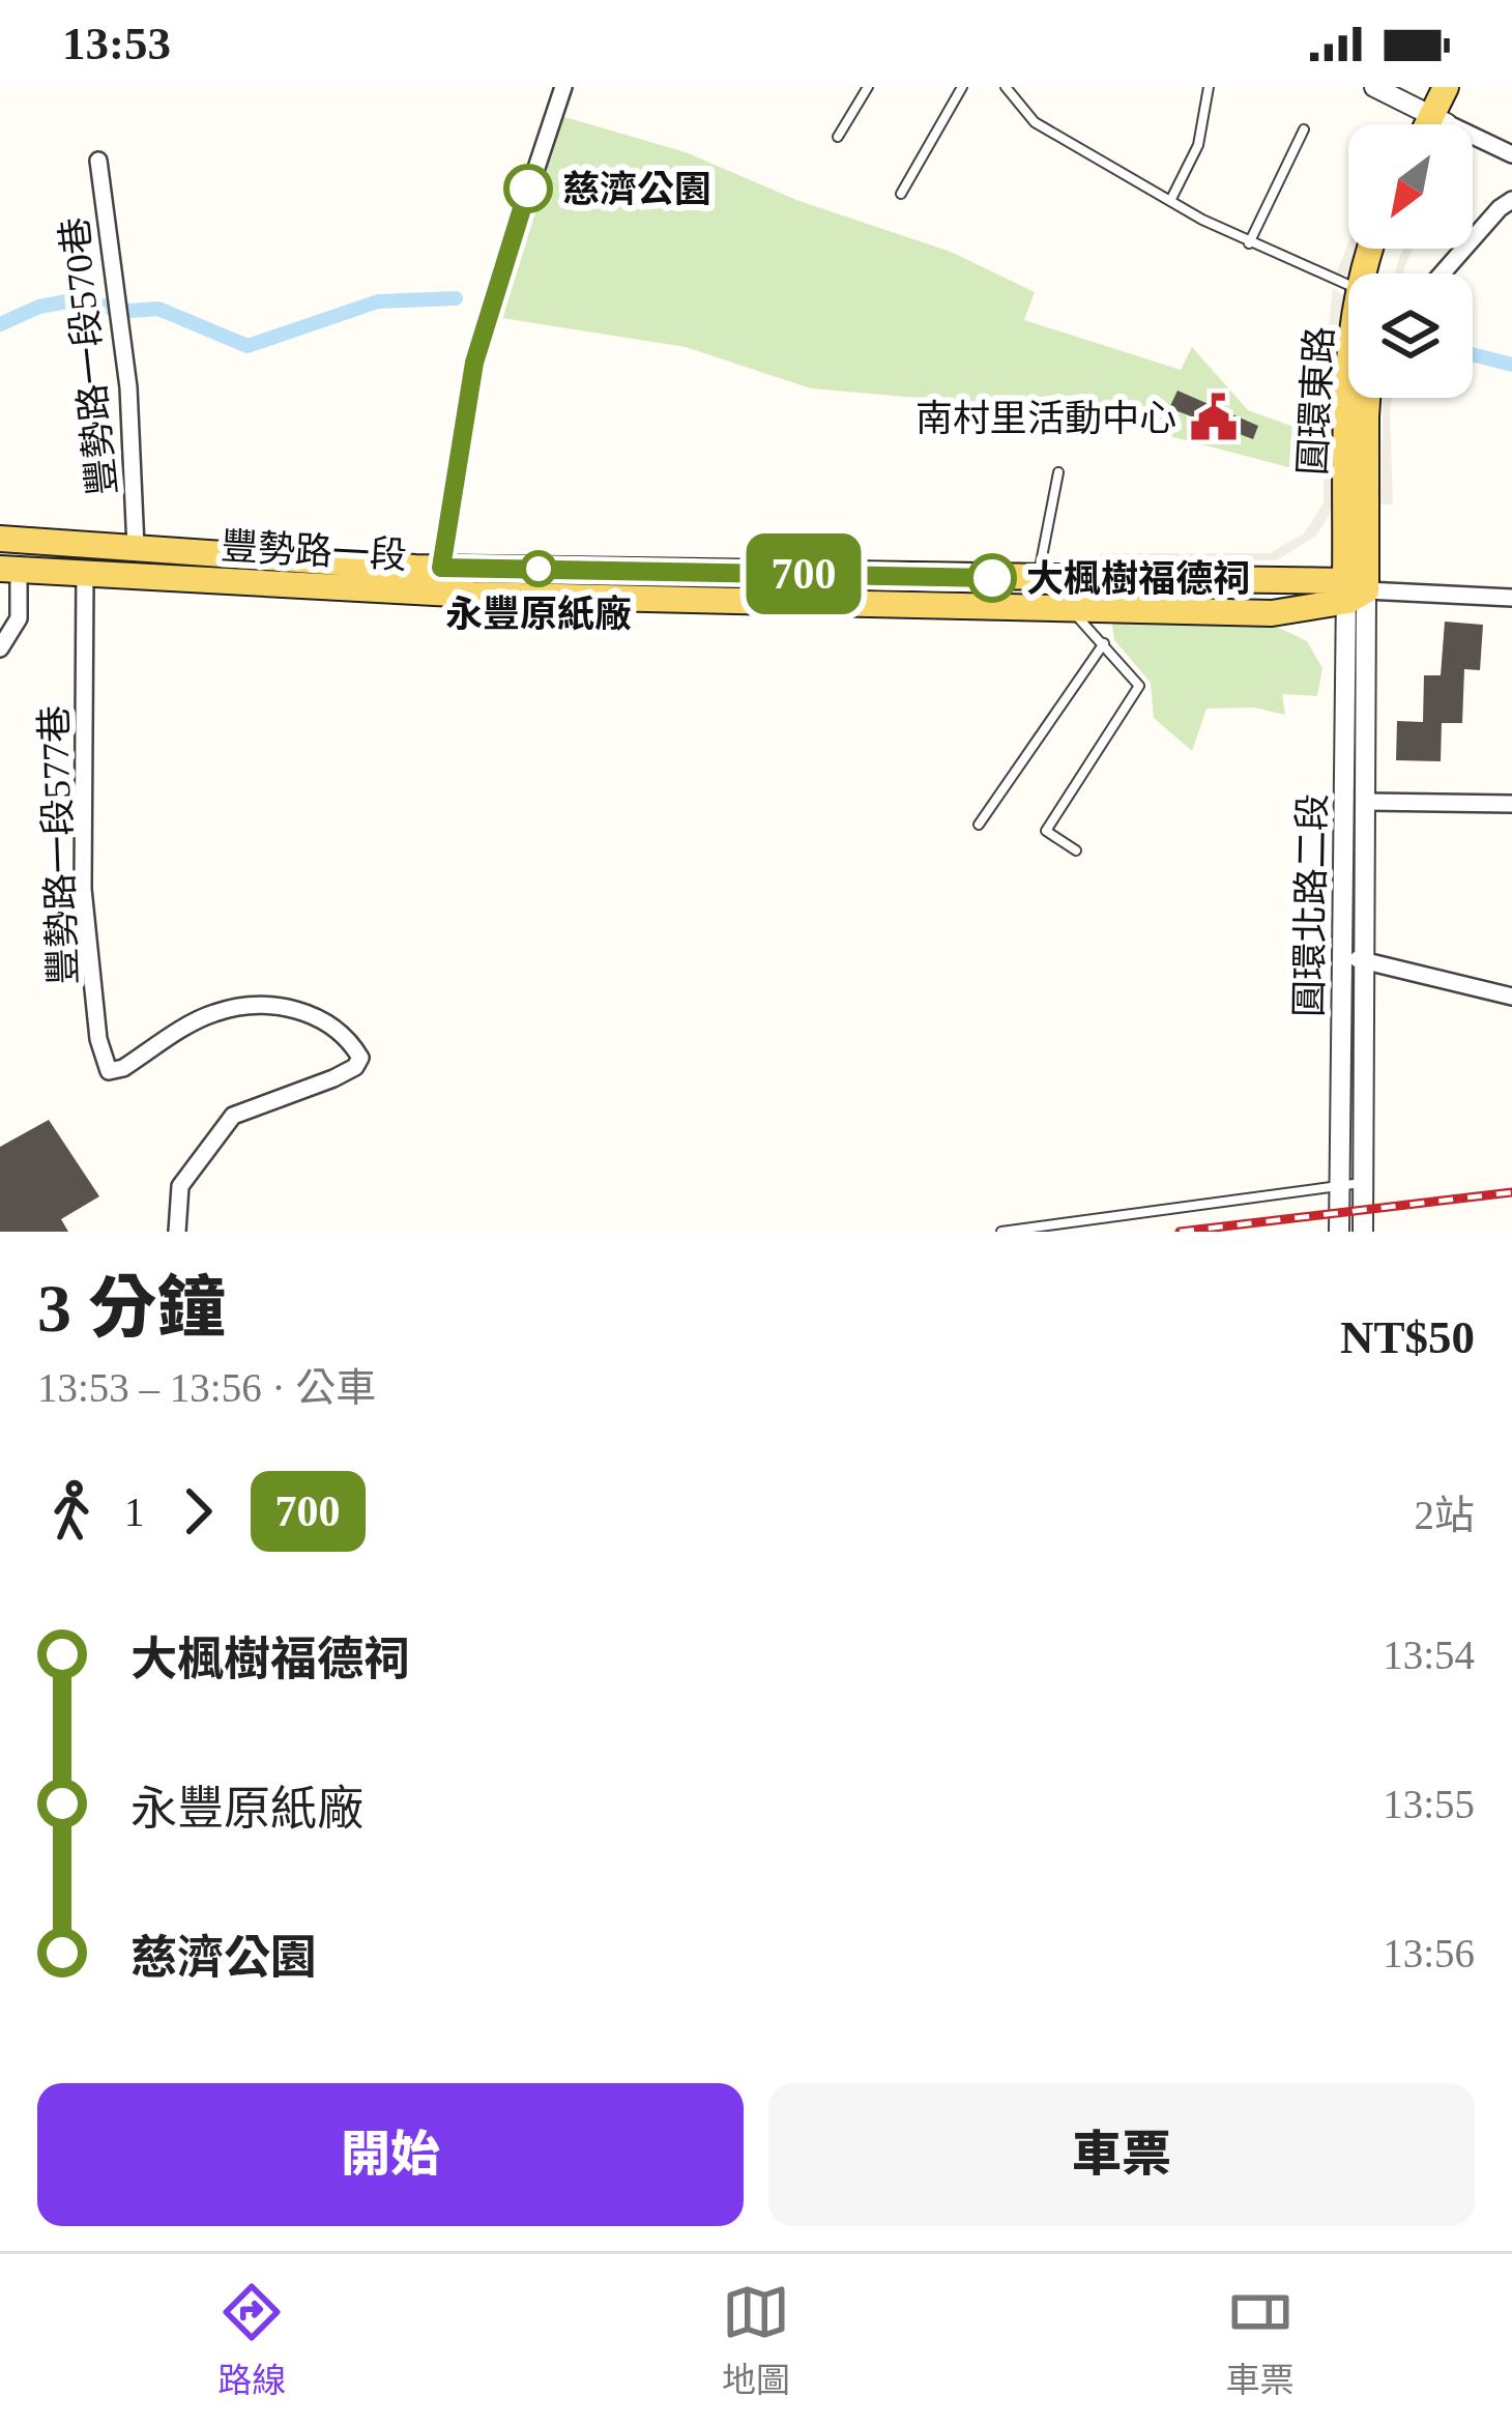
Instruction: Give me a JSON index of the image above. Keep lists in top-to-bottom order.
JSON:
{
  "streets": {
    "main road": ["圓環東路", "豐勢路一段"],
    "street": ["豐勢路一段570巷", "豐勢路一段577巷", "圓環北路二段"]
  },
  "crossings": [
    ["豐勢路一段570巷", "豐勢路一段"],
    ["圓環東路", "豐勢路一段"],
    ["圓環東路", "圓環北路二段"],
    ["豐勢路一段", "豐勢路一段577巷"],
    ["豐勢路一段", "圓環北路二段"]
  ],
  "places": {
    "other": ["慈濟公園", "永豐原紙廠", "大楓樹福德祠"],
    "public building": ["南村里活動中心"]
  },
  "lines": ["bus line 700"],
  "north": "bottom left",
  "page": {
    "status": "13:53",
    "on_map": "700",
    "heading": ["3 分鐘", "13:53 – 13:56 · 公車", "NT$50"],
    "legs": ["1", "700", "2站"],
    "list": [
      {
        "name": "大楓樹福德祠",
        "value": "13:54"
      },
      {
        "name": "永豐原紙廠",
        "value": "13:55"
      },
      {
        "name": "慈濟公園",
        "value": "13:56"
      }
    ],
    "buttons": ["開始", "車票"],
    "tabs": ["路線", "地圖", "車票"]
  }
}
